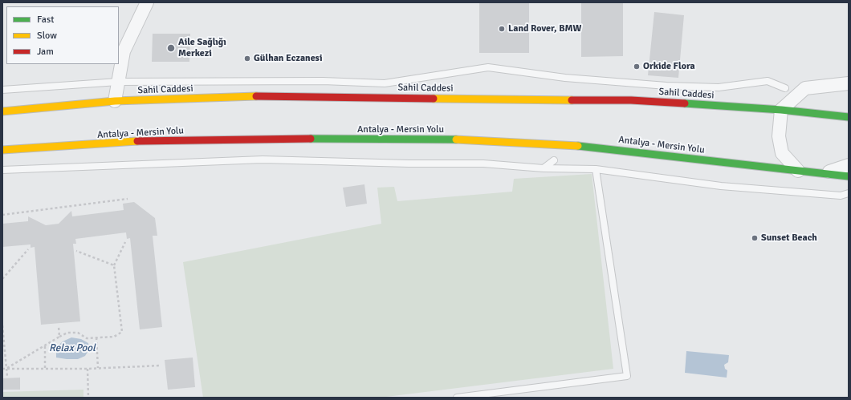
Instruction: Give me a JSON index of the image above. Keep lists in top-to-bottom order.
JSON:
{
  "streets": {
    "highway": ["Sahil Caddesi", "Antalya - Mersin Yolu"]
  },
  "water": ["Relax Pool"],
  "places": [
    "Land Rover, BMW",
    "Aile Sağlığı Merkezi",
    "Gülhan Eczanesi",
    "Orkide Flora",
    "Sunset Beach"
  ],
  "legend": ["Fast", "Slow", "Jam"]
}
